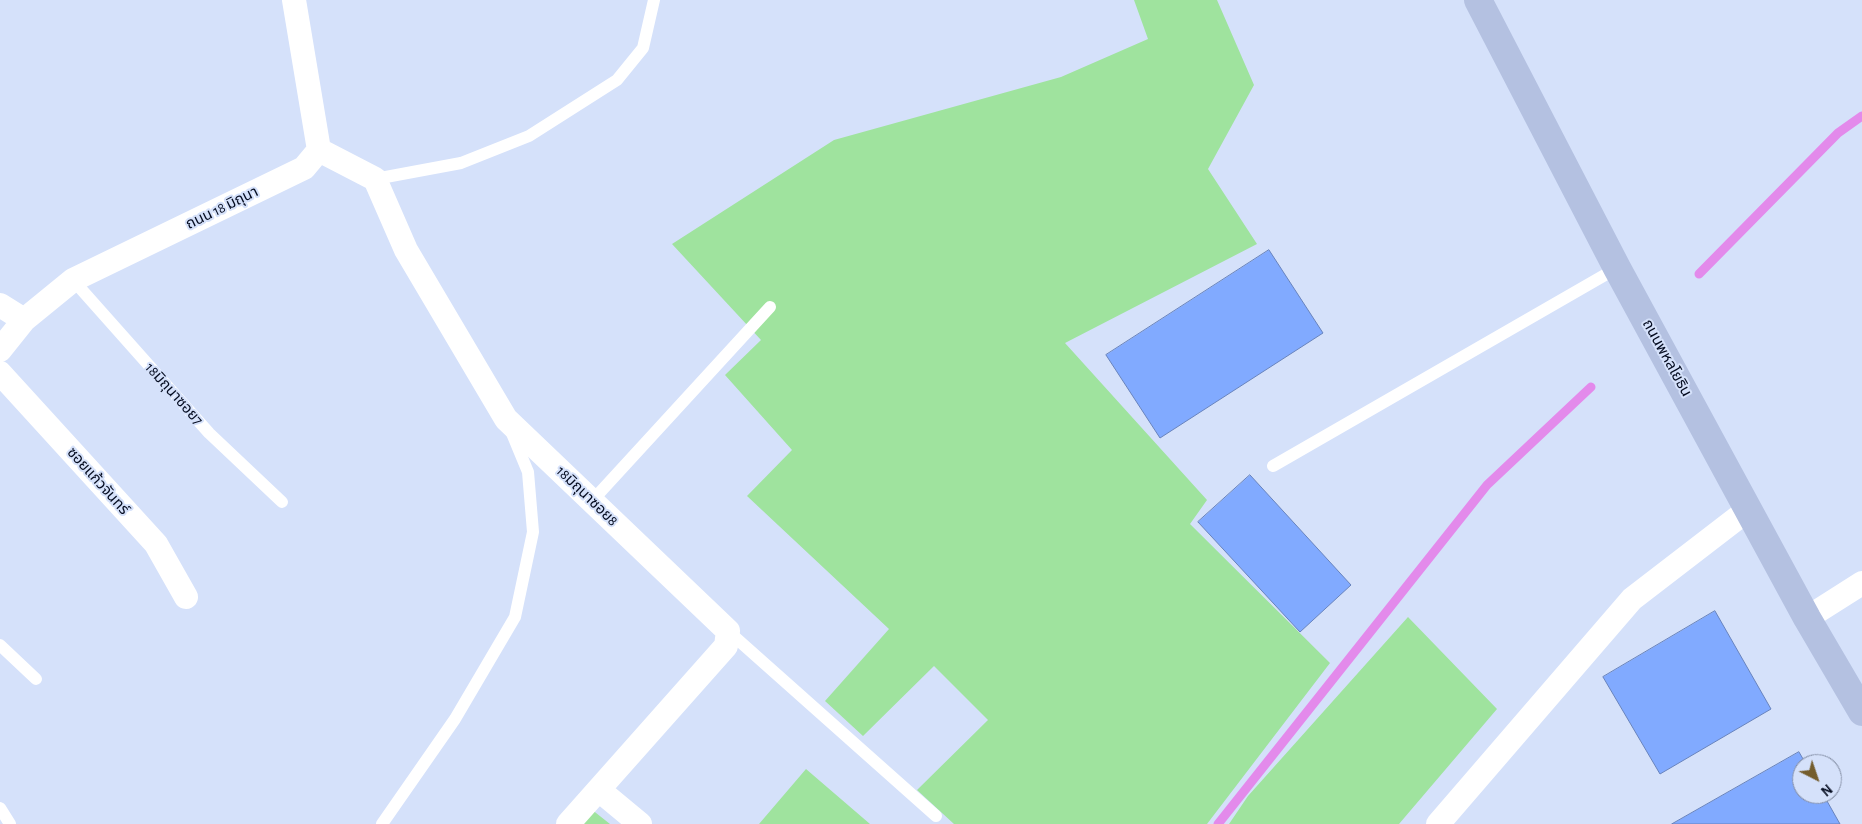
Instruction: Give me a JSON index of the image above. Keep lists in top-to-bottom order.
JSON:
{
  "streets": {
    "main road": ["ถนนพหลโยธิน"],
    "street": ["ถนน 18 มิถุนา", "ซอยแก้วจันทร์", "18มิถุนาซอย8"],
    "lane": ["18มิถุนาซอย7"]
  },
  "crossings": [
    ["ถนน 18 มิถุนา", "18มิถุนาซอย7"]
  ],
  "north": "bottom right"
}
